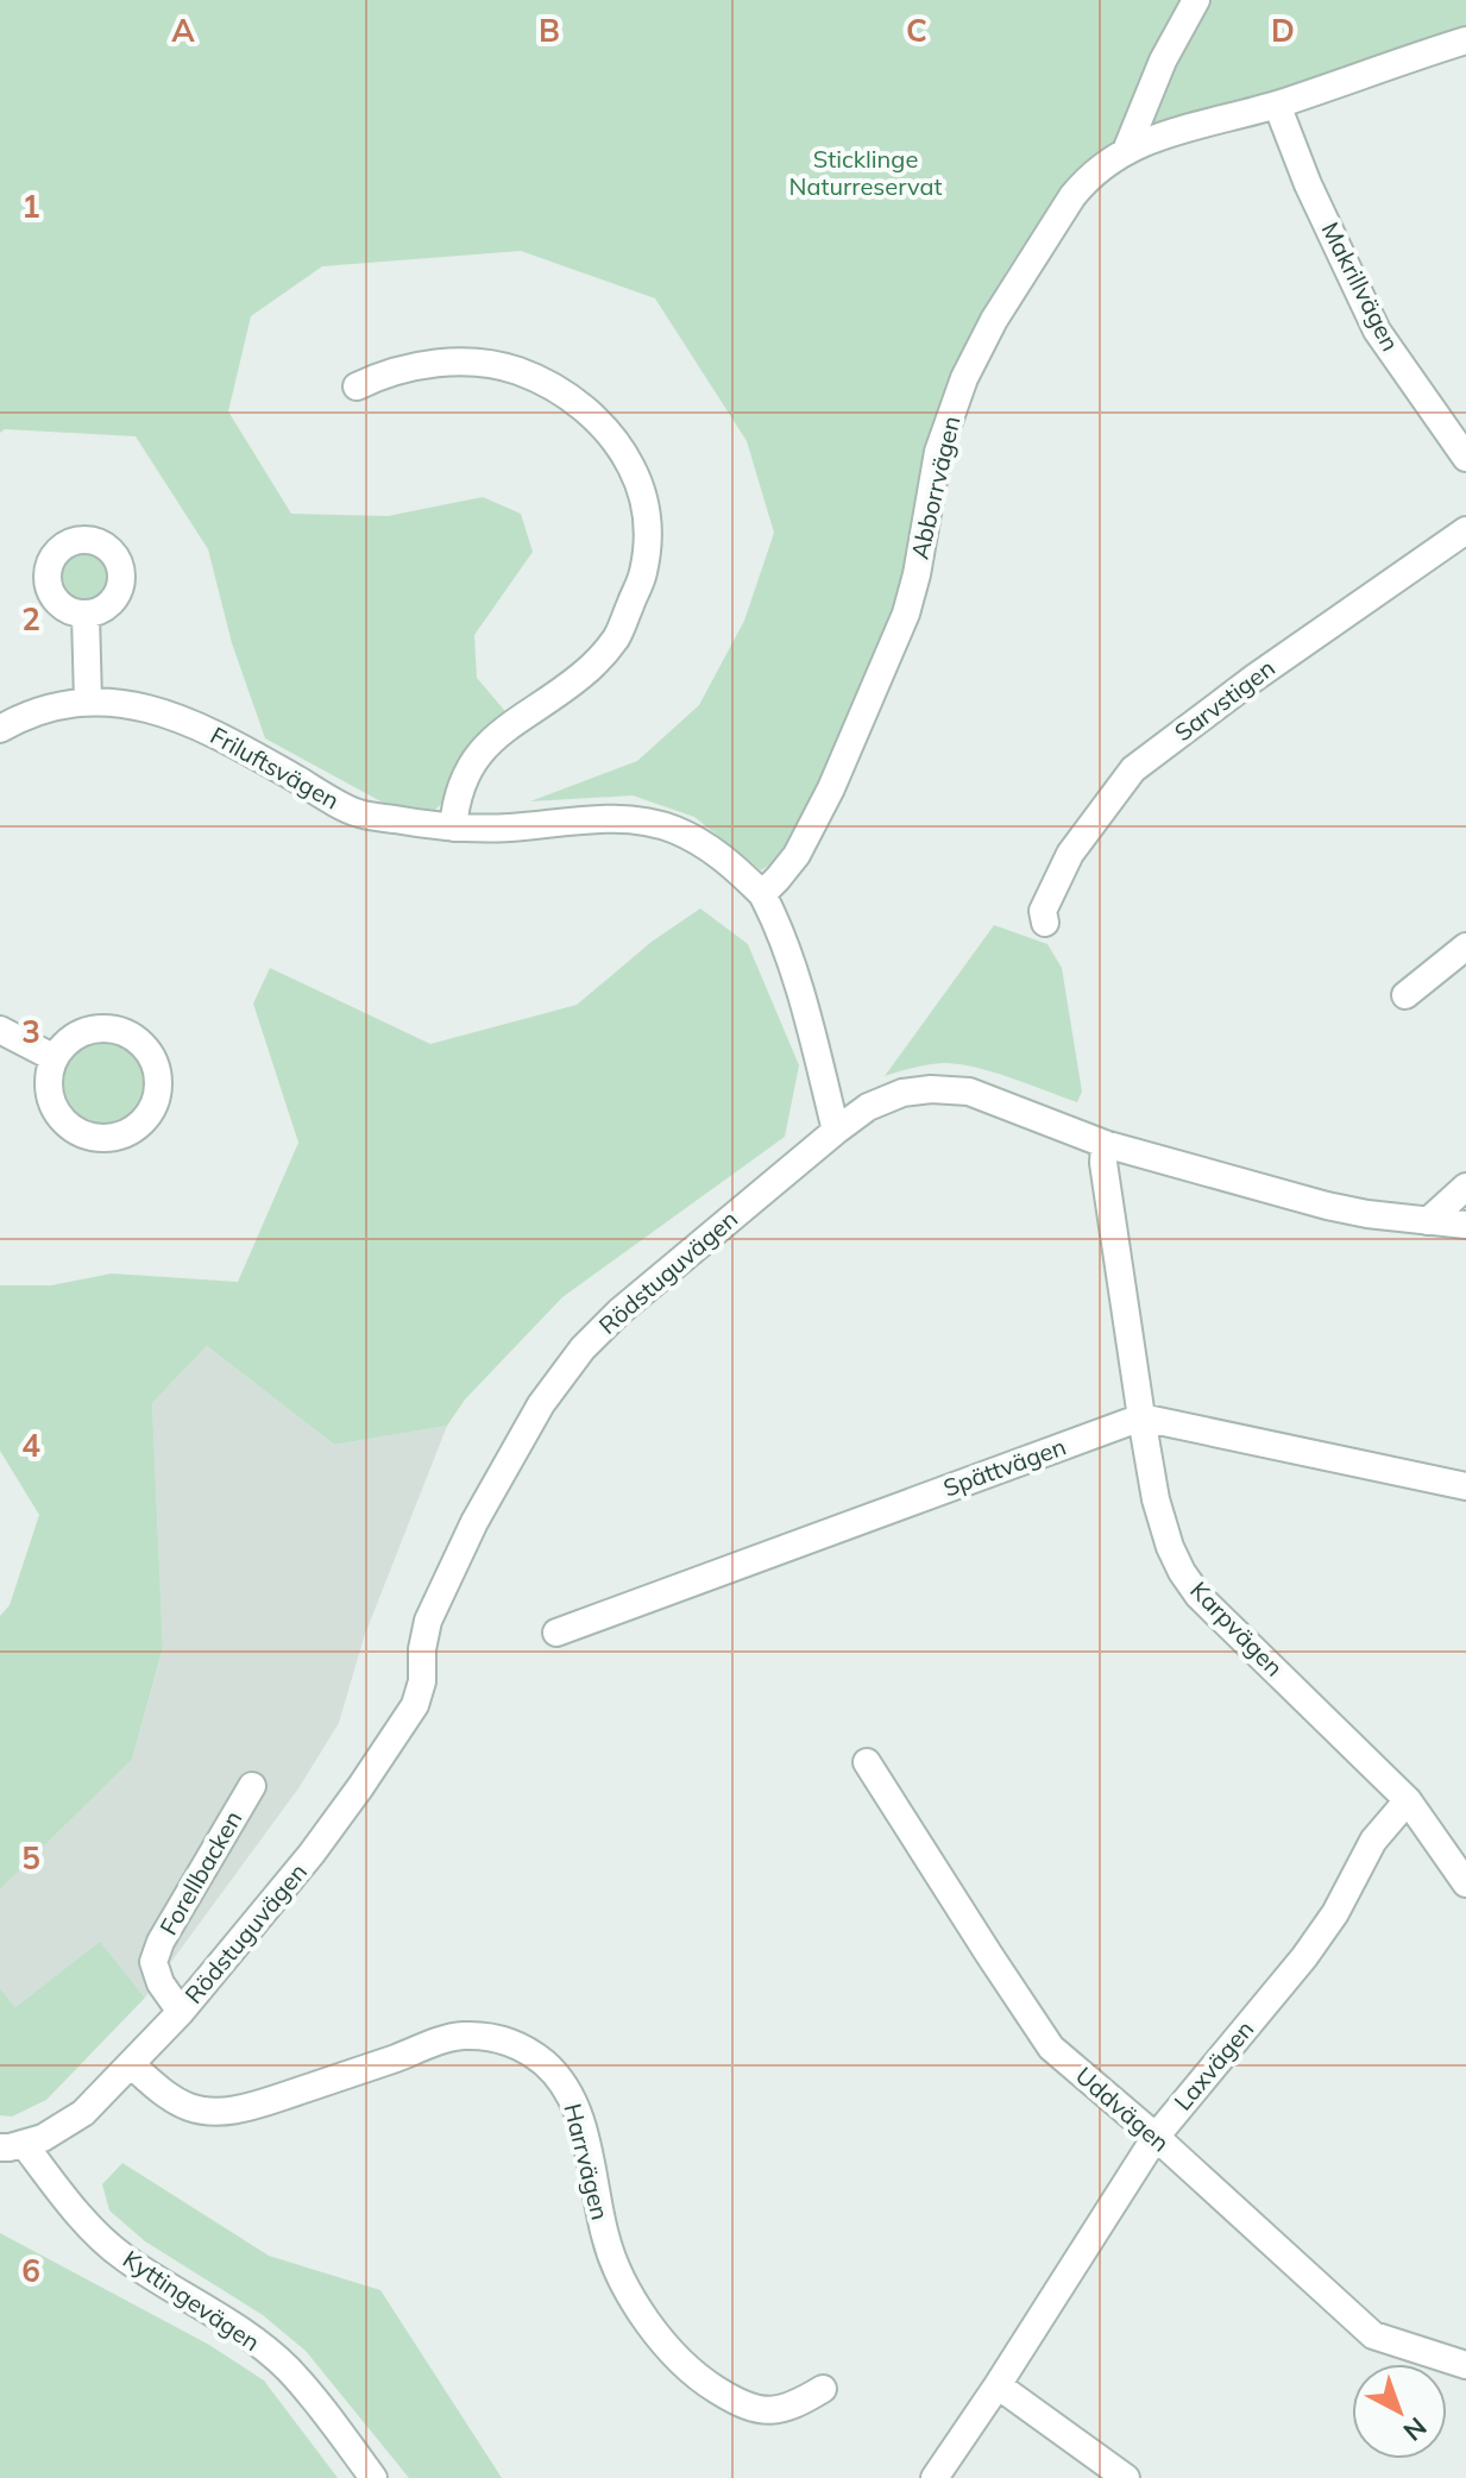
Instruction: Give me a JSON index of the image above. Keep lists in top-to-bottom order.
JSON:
{
  "streets": {
    "street": [
      "Makrillvägen",
      "Abborrvägen",
      "Sarvstigen",
      "Friluftsvägen",
      "Rödstuguvägen",
      "Spättvägen",
      "Karpvägen",
      "Forellbacken",
      "Laxvägen",
      "Uddvägen",
      "Harrvägen",
      "Kyttingevägen"
    ]
  },
  "crossings": [
    ["Makrillvägen", "Abborrvägen"],
    ["Abborrvägen", "Friluftsvägen"],
    ["Rödstuguvägen", "Karpvägen"],
    ["Rödstuguvägen", "Forellbacken"],
    ["Rödstuguvägen", "Harrvägen"],
    ["Rödstuguvägen", "Kyttingevägen"],
    ["Spättvägen", "Karpvägen"],
    ["Karpvägen", "Laxvägen"],
    ["Laxvägen", "Uddvägen"]
  ],
  "parks": ["Sticklinge Naturreservat"],
  "north": "bottom right",
  "grid": {
    "columns": [
      "A",
      "B",
      "C",
      "D"
    ],
    "rows": [
      "1",
      "2",
      "3",
      "4",
      "5",
      "6"
    ]
  }
}
